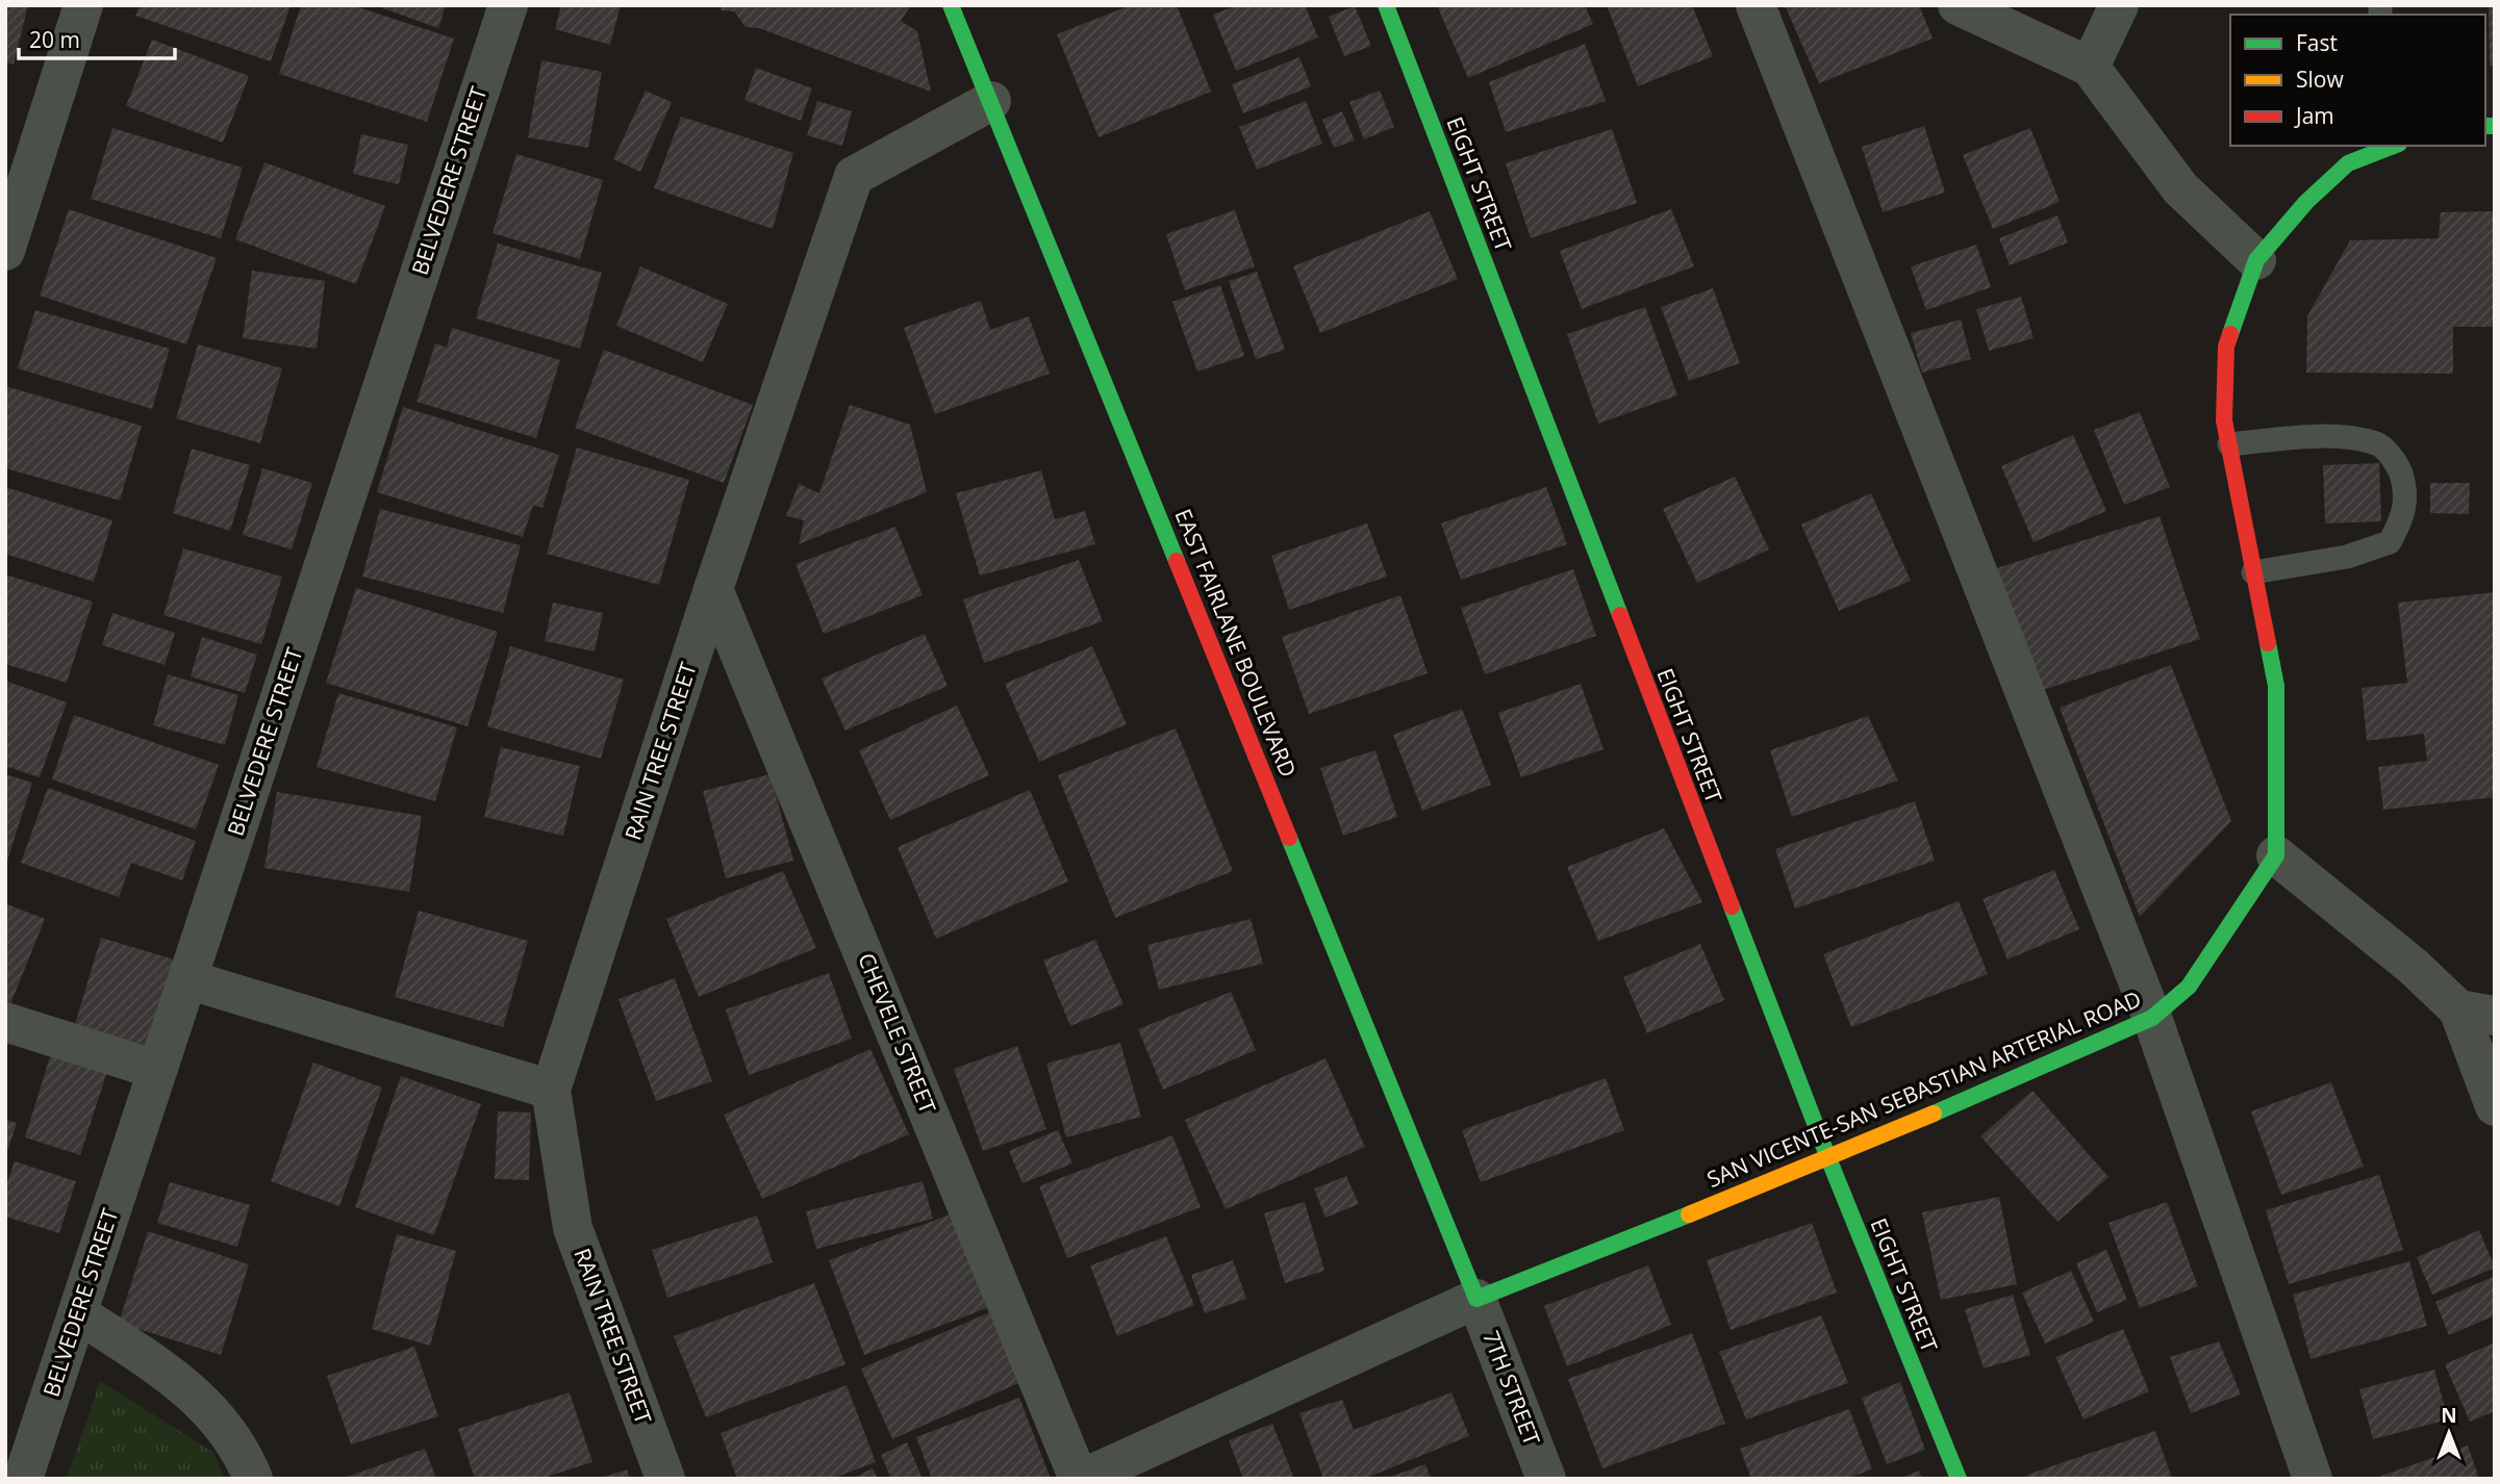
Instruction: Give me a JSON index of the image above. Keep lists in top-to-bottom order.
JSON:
{
  "streets": {
    "street": [
      "BELVEDERE STREET",
      "EIGHT STREET",
      "EAST FAIRLANE BOULEVARD",
      "RAIN TREE STREET",
      "CHEVELE STREET",
      "SAN VICENTE-SAN SEBASTIAN ARTERIAL ROAD",
      "7TH STREET"
    ]
  },
  "crossings": [
    ["EIGHT STREET", "SAN VICENTE-SAN SEBASTIAN ARTERIAL ROAD"],
    ["EAST FAIRLANE BOULEVARD", "RAIN TREE STREET"],
    ["EAST FAIRLANE BOULEVARD", "SAN VICENTE-SAN SEBASTIAN ARTERIAL ROAD"],
    ["EAST FAIRLANE BOULEVARD", "7TH STREET"],
    ["RAIN TREE STREET", "CHEVELE STREET"],
    ["SAN VICENTE-SAN SEBASTIAN ARTERIAL ROAD", "7TH STREET"]
  ],
  "legend": ["Fast", "Slow", "Jam"],
  "scale_bar": "20 m",
  "north": "top"
}
